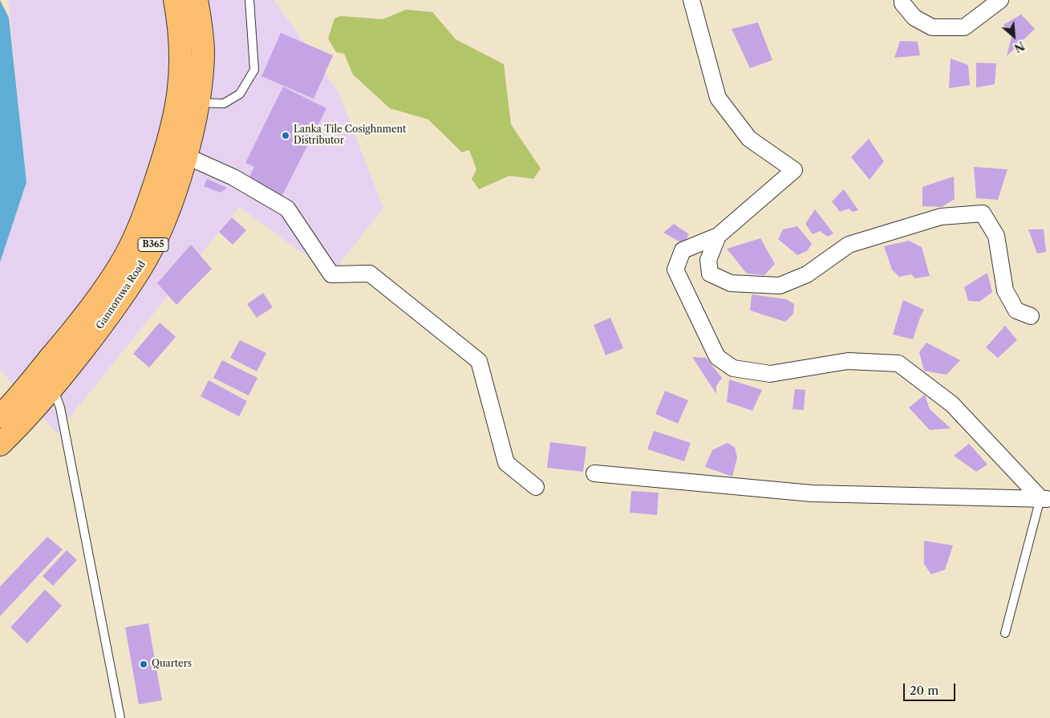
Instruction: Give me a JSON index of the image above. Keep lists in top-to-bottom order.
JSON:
{
  "streets": {
    "main road": ["B365", "Gannoruwa Road"]
  },
  "places": ["Lanka Tile Cosighnment Distributor", "Quarters"],
  "scale_bar": "20 m",
  "north": "bottom right"
}
